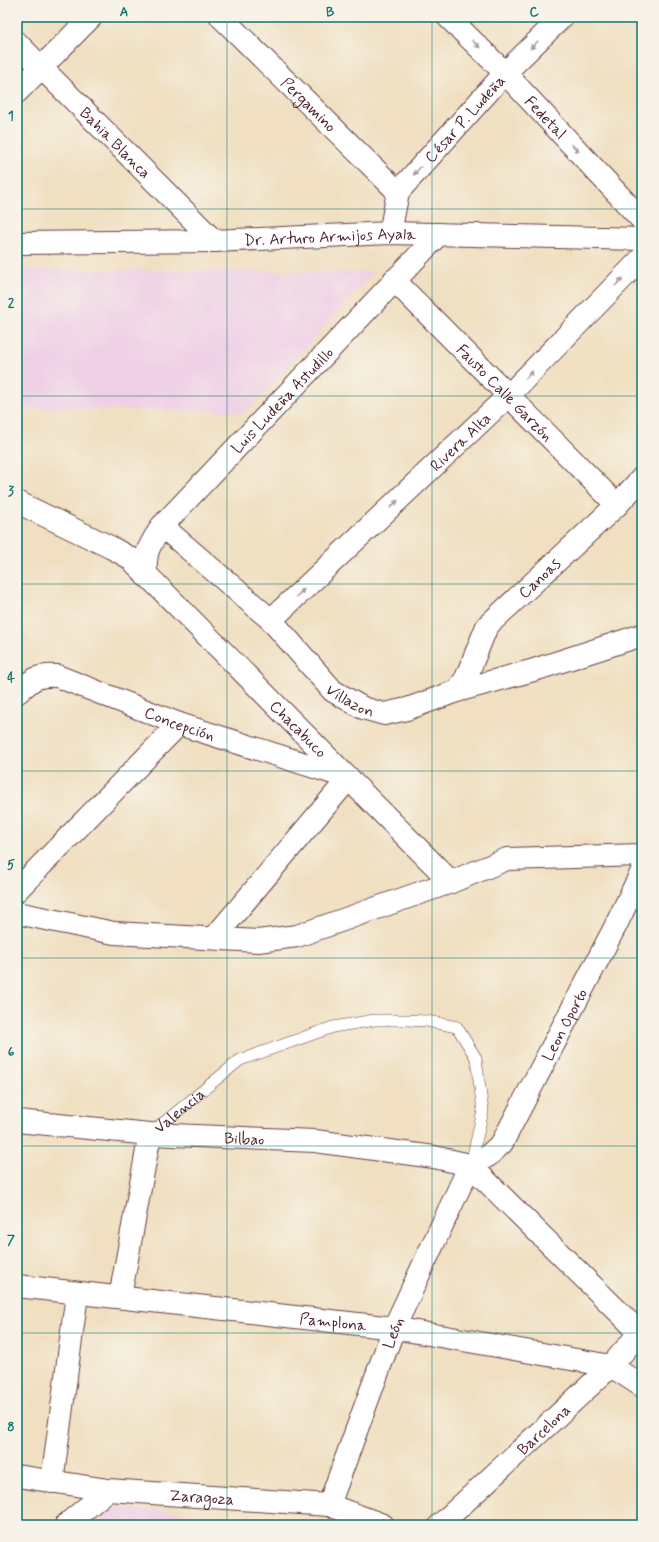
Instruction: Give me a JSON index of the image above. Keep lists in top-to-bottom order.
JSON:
{
  "streets": {
    "street": [
      "Pergamino",
      "Fedetal",
      "César P. Ludeña",
      "Bahia Blanca",
      "Dr. Arturo Armijos Ayala",
      "Fausto Calle Garzón",
      "Luis Ludeña Astudillo",
      "Rivera Alta",
      "Canoas",
      "Villazon",
      "Concepción",
      "Chacabuco",
      "Leon Oporto",
      "Valencia",
      "Bilbao",
      "Pamplona",
      "León",
      "Barcelona",
      "Zaragoza"
    ]
  },
  "crossings": [
    ["Pergamino", "César P. Ludeña"],
    ["Fedetal", "César P. Ludeña"],
    ["Bahia Blanca", "Dr. Arturo Armijos Ayala"],
    ["Dr. Arturo Armijos Ayala", "Luis Ludeña Astudillo"],
    ["Fausto Calle Garzón", "Luis Ludeña Astudillo"],
    ["Fausto Calle Garzón", "Rivera Alta"],
    ["Fausto Calle Garzón", "Canoas"],
    ["Luis Ludeña Astudillo", "Villazon"],
    ["Luis Ludeña Astudillo", "Chacabuco"],
    ["Rivera Alta", "Villazon"],
    ["Canoas", "Villazon"],
    ["Concepción", "Chacabuco"],
    ["Leon Oporto", "Valencia"],
    ["Leon Oporto", "Bilbao"],
    ["Leon Oporto", "León"],
    ["Valencia", "Bilbao"],
    ["Valencia", "Pamplona"],
    ["Valencia", "León"],
    ["Bilbao", "León"],
    ["Pamplona", "León"],
    ["Pamplona", "Barcelona"],
    ["León", "Zaragoza"]
  ],
  "one_way": ["Fedetal", "César P. Ludeña", "Rivera Alta"],
  "grid": {
    "columns": ["A", "B", "C"],
    "rows": [
      "1",
      "2",
      "3",
      "4",
      "5",
      "6",
      "7",
      "8"
    ]
  }
}
